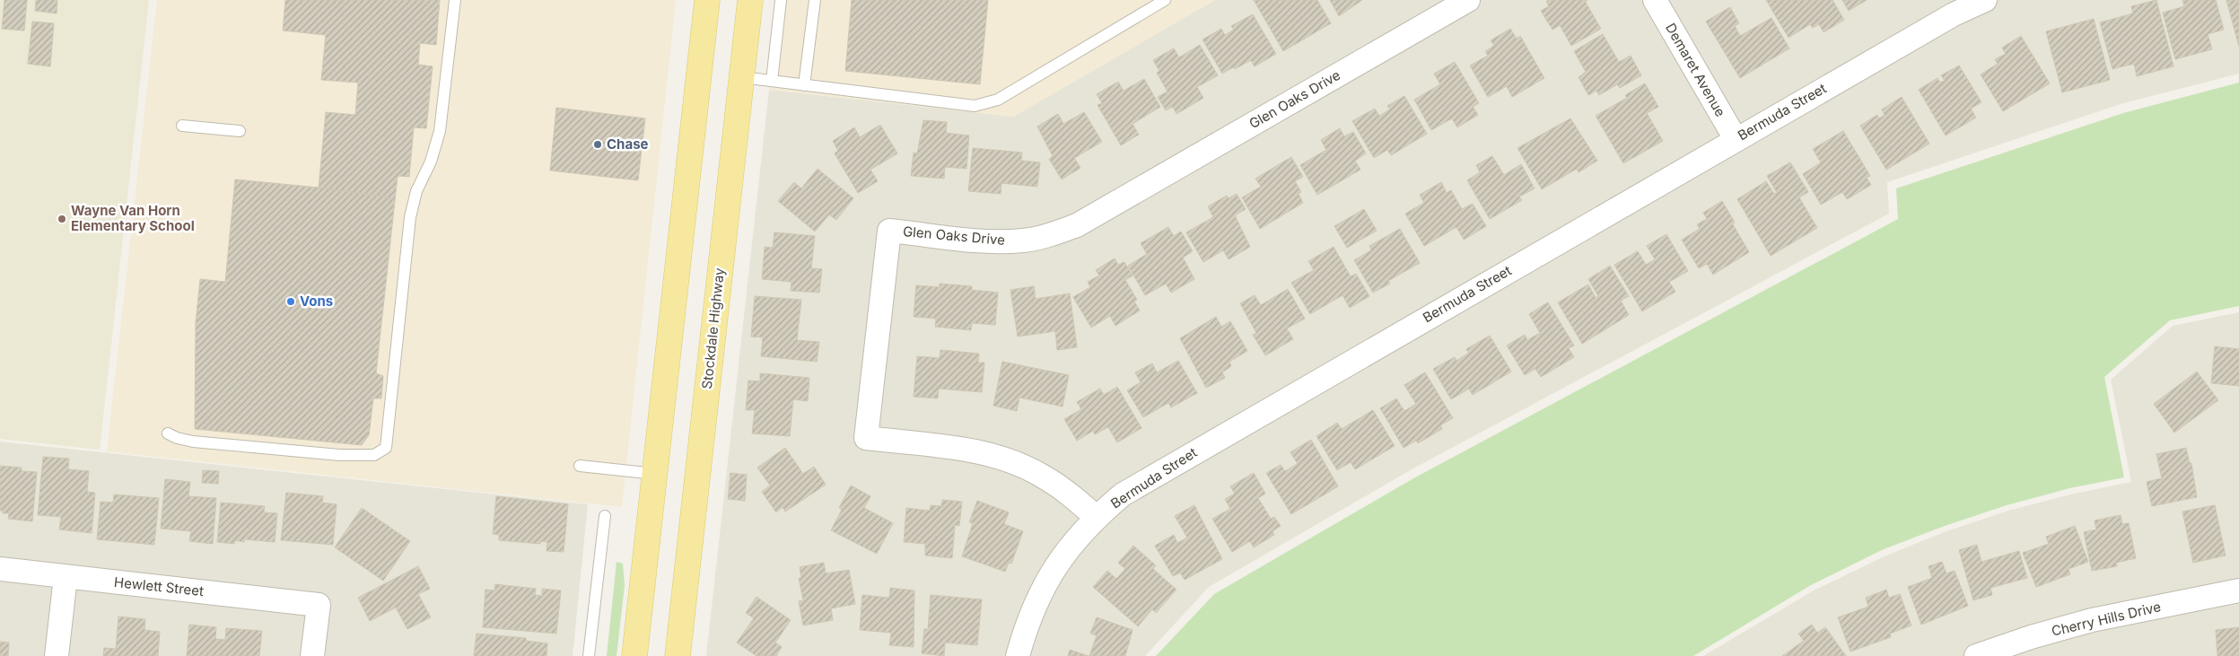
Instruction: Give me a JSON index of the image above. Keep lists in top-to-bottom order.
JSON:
{
  "streets": {
    "main road": ["Stockdale Highway"],
    "street": [
      "Demaret Avenue",
      "Glen Oaks Drive",
      "Bermuda Street",
      "Hewlett Street",
      "Cherry Hills Drive"
    ]
  },
  "crossings": [
    ["Demaret Avenue", "Bermuda Street"],
    ["Glen Oaks Drive", "Bermuda Street"]
  ],
  "places": ["Chase", "Wayne Van Horn Elementary School", "Vons"]
}
